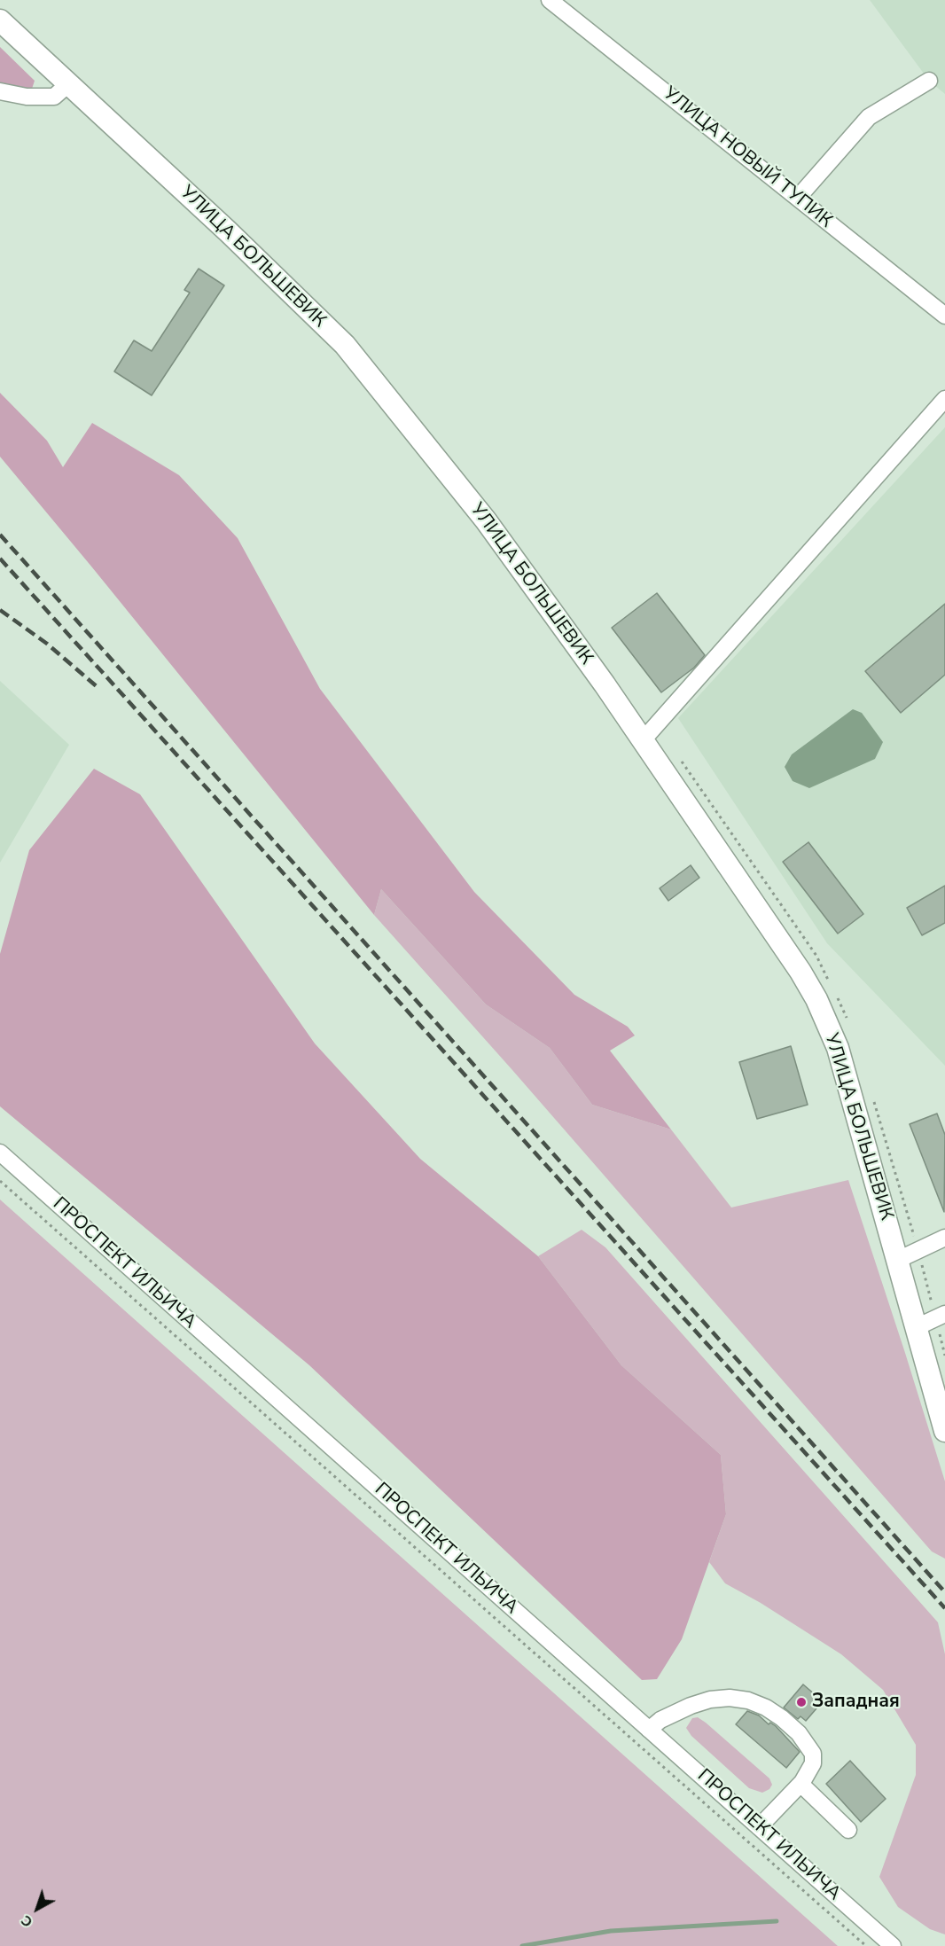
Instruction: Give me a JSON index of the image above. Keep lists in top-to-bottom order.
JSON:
{
  "streets": {
    "main road": ["УЛИЦА БОЛЬШЕВИК"],
    "street": ["УЛИЦА НОВЫЙ ТУПИК", "ПРОСПЕКТ ИЛЬИЧА"]
  },
  "places": ["Западная"],
  "north": "bottom left"
}
